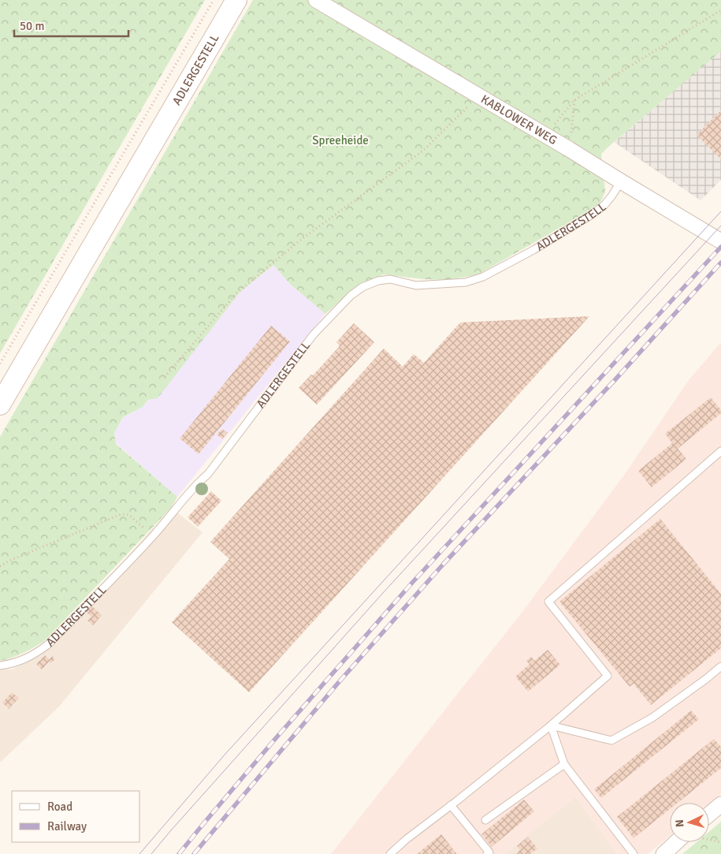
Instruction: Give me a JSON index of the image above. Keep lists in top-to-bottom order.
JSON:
{
  "streets": {
    "main road": ["ADLERGESTELL"],
    "street": ["KABLOWER WEG"]
  },
  "crossings": [
    ["ADLERGESTELL", "KABLOWER WEG"]
  ],
  "parks": ["Spreeheide"],
  "legend": ["Road", "Railway"],
  "scale_bar": "50 m",
  "north": "left"
}
